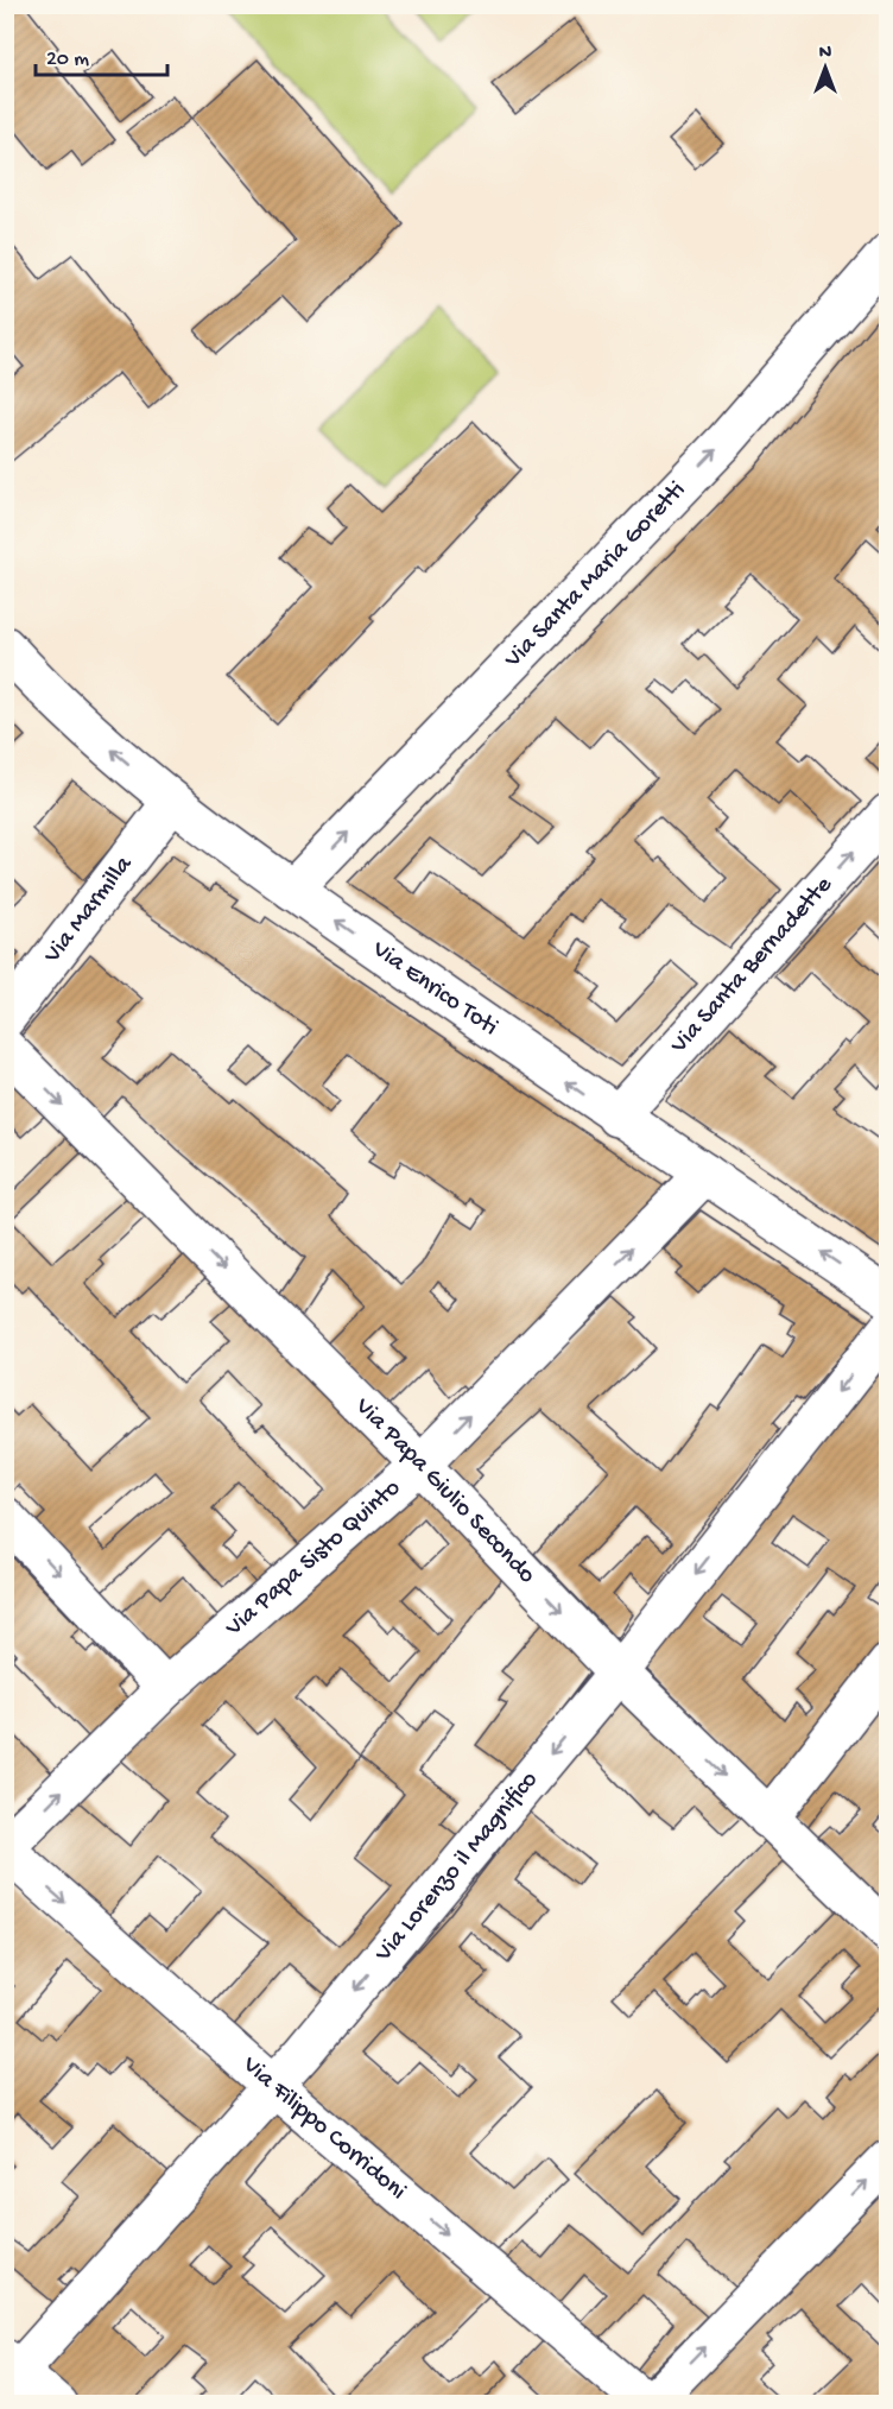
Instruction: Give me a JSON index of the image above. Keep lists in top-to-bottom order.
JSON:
{
  "streets": {
    "street": [
      "Via Santa Maria Goretti",
      "Via Marmilla",
      "Via Santa Bernadette",
      "Via Enrico Toti",
      "Via Papa Giulio Secondo",
      "Via Papa Sisto Quinto",
      "Via Lorenzo il Magnifico",
      "Via Filippo Corridoni"
    ]
  },
  "crossings": [
    ["Via Santa Maria Goretti", "Via Enrico Toti"],
    ["Via Marmilla", "Via Enrico Toti"],
    ["Via Santa Bernadette", "Via Enrico Toti"],
    ["Via Enrico Toti", "Via Papa Sisto Quinto"],
    ["Via Papa Giulio Secondo", "Via Papa Sisto Quinto"],
    ["Via Papa Giulio Secondo", "Via Lorenzo il Magnifico"],
    ["Via Papa Sisto Quinto", "Via Filippo Corridoni"],
    ["Via Lorenzo il Magnifico", "Via Filippo Corridoni"]
  ],
  "one_way": [
    "Via Santa Maria Goretti",
    "Via Santa Bernadette",
    "Via Enrico Toti",
    "Via Papa Giulio Secondo",
    "Via Papa Sisto Quinto",
    "Via Lorenzo il Magnifico",
    "Via Filippo Corridoni"
  ],
  "scale_bar": "20 m",
  "north": "top"
}
